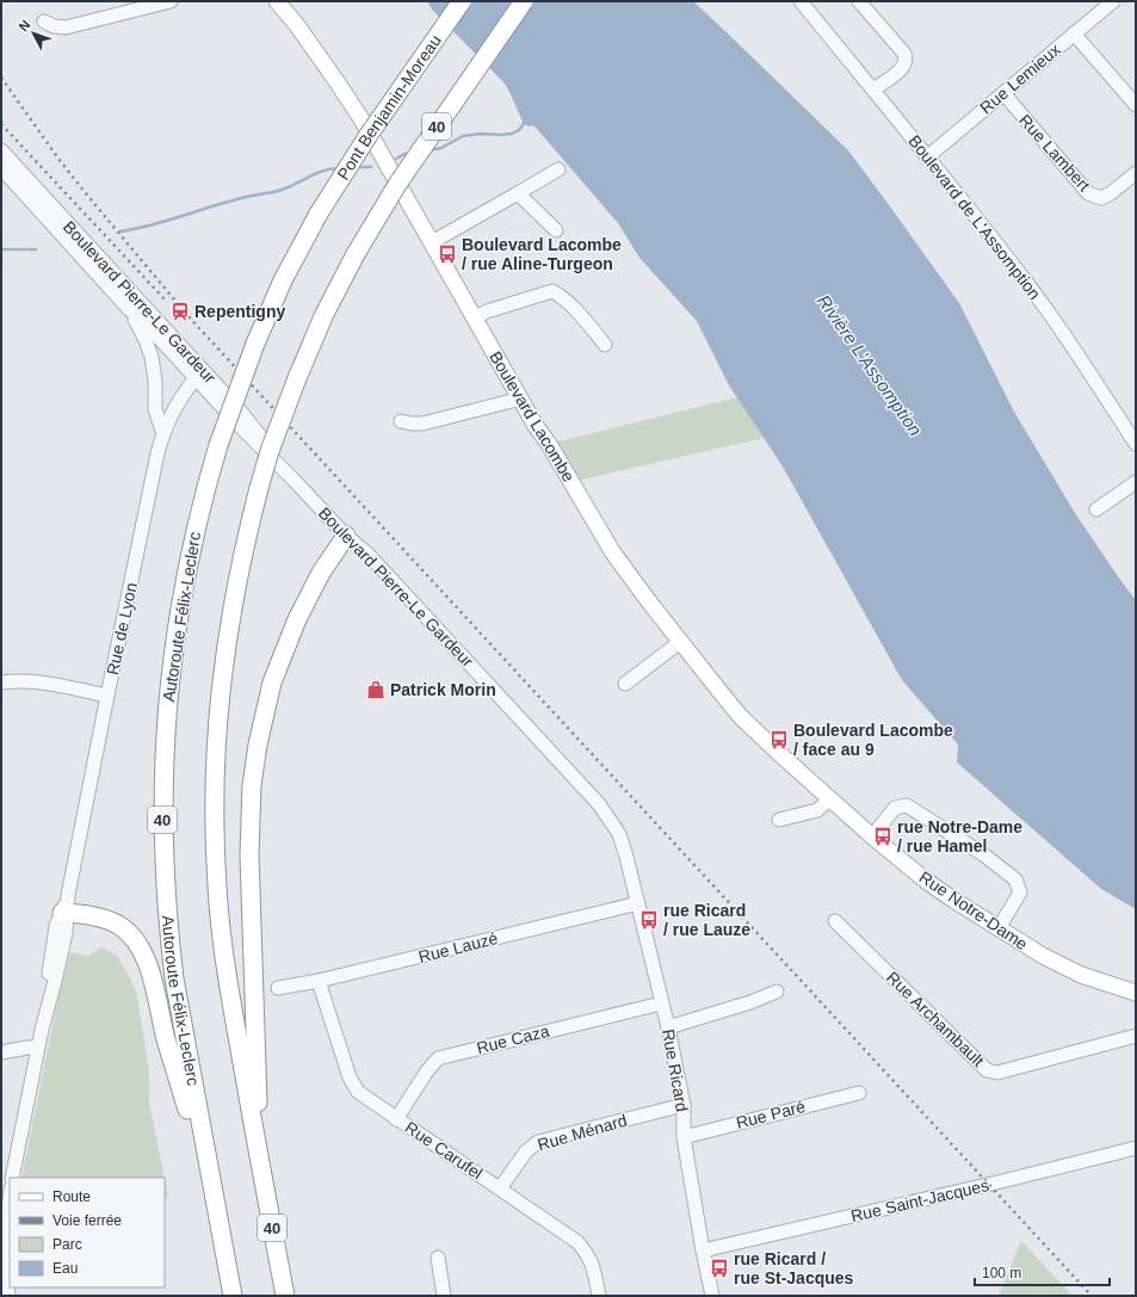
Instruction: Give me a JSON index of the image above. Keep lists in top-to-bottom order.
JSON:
{
  "streets": {
    "highway": ["Pont Benjamin-Moreau", "40", "Autoroute Félix-Leclerc"],
    "main road": ["Boulevard Lacombe", "Rue Notre-Dame"],
    "street": [
      "Rue Lemieux",
      "Rue Lambert",
      "Boulevard de L'Assomption",
      "Boulevard Pierre-Le Gardeur",
      "Rue de Lyon",
      "Rue Lauzé",
      "Rue Archambault",
      "Rue Caza",
      "Rue Ricard",
      "Rue Paré",
      "Rue Ménard",
      "Rue Carufel",
      "Rue Saint-Jacques"
    ]
  },
  "crossings": [
    ["Rue Lemieux", "Rue Lambert"],
    ["Rue Lemieux", "Boulevard de L'Assomption"],
    ["Pont Benjamin-Moreau", "Autoroute Félix-Leclerc"],
    ["Boulevard Pierre-Le Gardeur", "Rue de Lyon"],
    ["Boulevard Pierre-Le Gardeur", "Rue Ricard"],
    ["Boulevard Lacombe", "Rue Notre-Dame"],
    ["Rue Lauzé", "Rue Ricard"],
    ["Rue Lauzé", "Rue Carufel"],
    ["Rue Caza", "Rue Ricard"],
    ["Rue Caza", "Rue Carufel"],
    ["Rue Ricard", "Rue Paré"],
    ["Rue Ricard", "Rue Ménard"],
    ["Rue Ricard", "Rue Saint-Jacques"],
    ["Rue Ménard", "Rue Carufel"]
  ],
  "water": ["Rivière L'Assomption"],
  "places": {
    "bus stop": [
      "Boulevard Lacombe / rue Aline-Turgeon",
      "Boulevard Lacombe / face au 9",
      "rue Notre-Dame / rue Hamel",
      "rue Ricard / rue Lauze",
      "rue Ricard / rue St-Jacques"
    ],
    "station": ["Repentigny"],
    "shop": ["Patrick Morin"]
  },
  "legend": [
    "Route",
    "Voie ferrée",
    "Parc",
    "Eau"
  ],
  "scale_bar": "100 m",
  "north": "top left"
}
